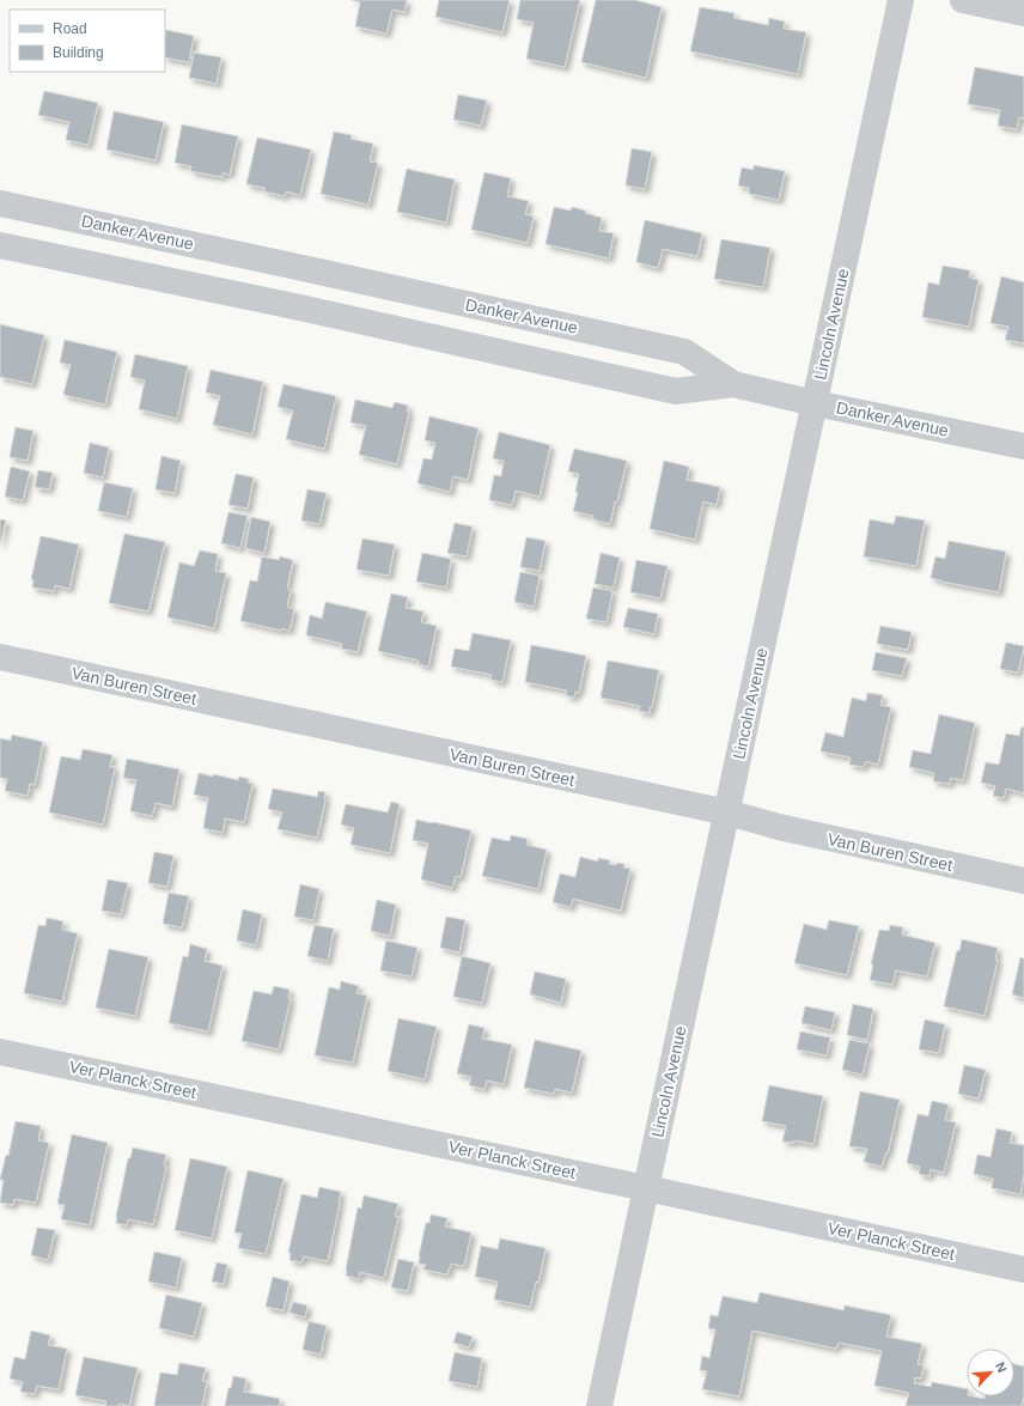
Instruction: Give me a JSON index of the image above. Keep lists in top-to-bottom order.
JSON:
{
  "streets": {
    "street": [
      "Danker Avenue",
      "Lincoln Avenue",
      "Van Buren Street",
      "Ver Planck Street"
    ]
  },
  "crossings": [
    ["Danker Avenue", "Lincoln Avenue"],
    ["Lincoln Avenue", "Van Buren Street"],
    ["Lincoln Avenue", "Ver Planck Street"]
  ],
  "legend": ["Road", "Building"],
  "north": "top right"
}
